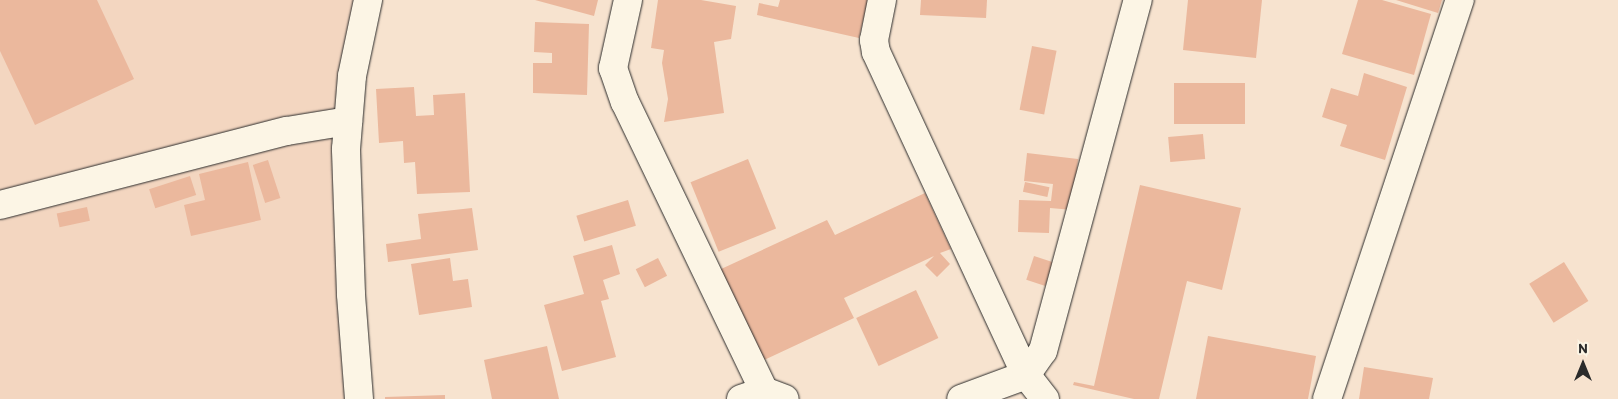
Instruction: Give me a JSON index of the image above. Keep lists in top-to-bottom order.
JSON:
{
  "north": "top"
}
